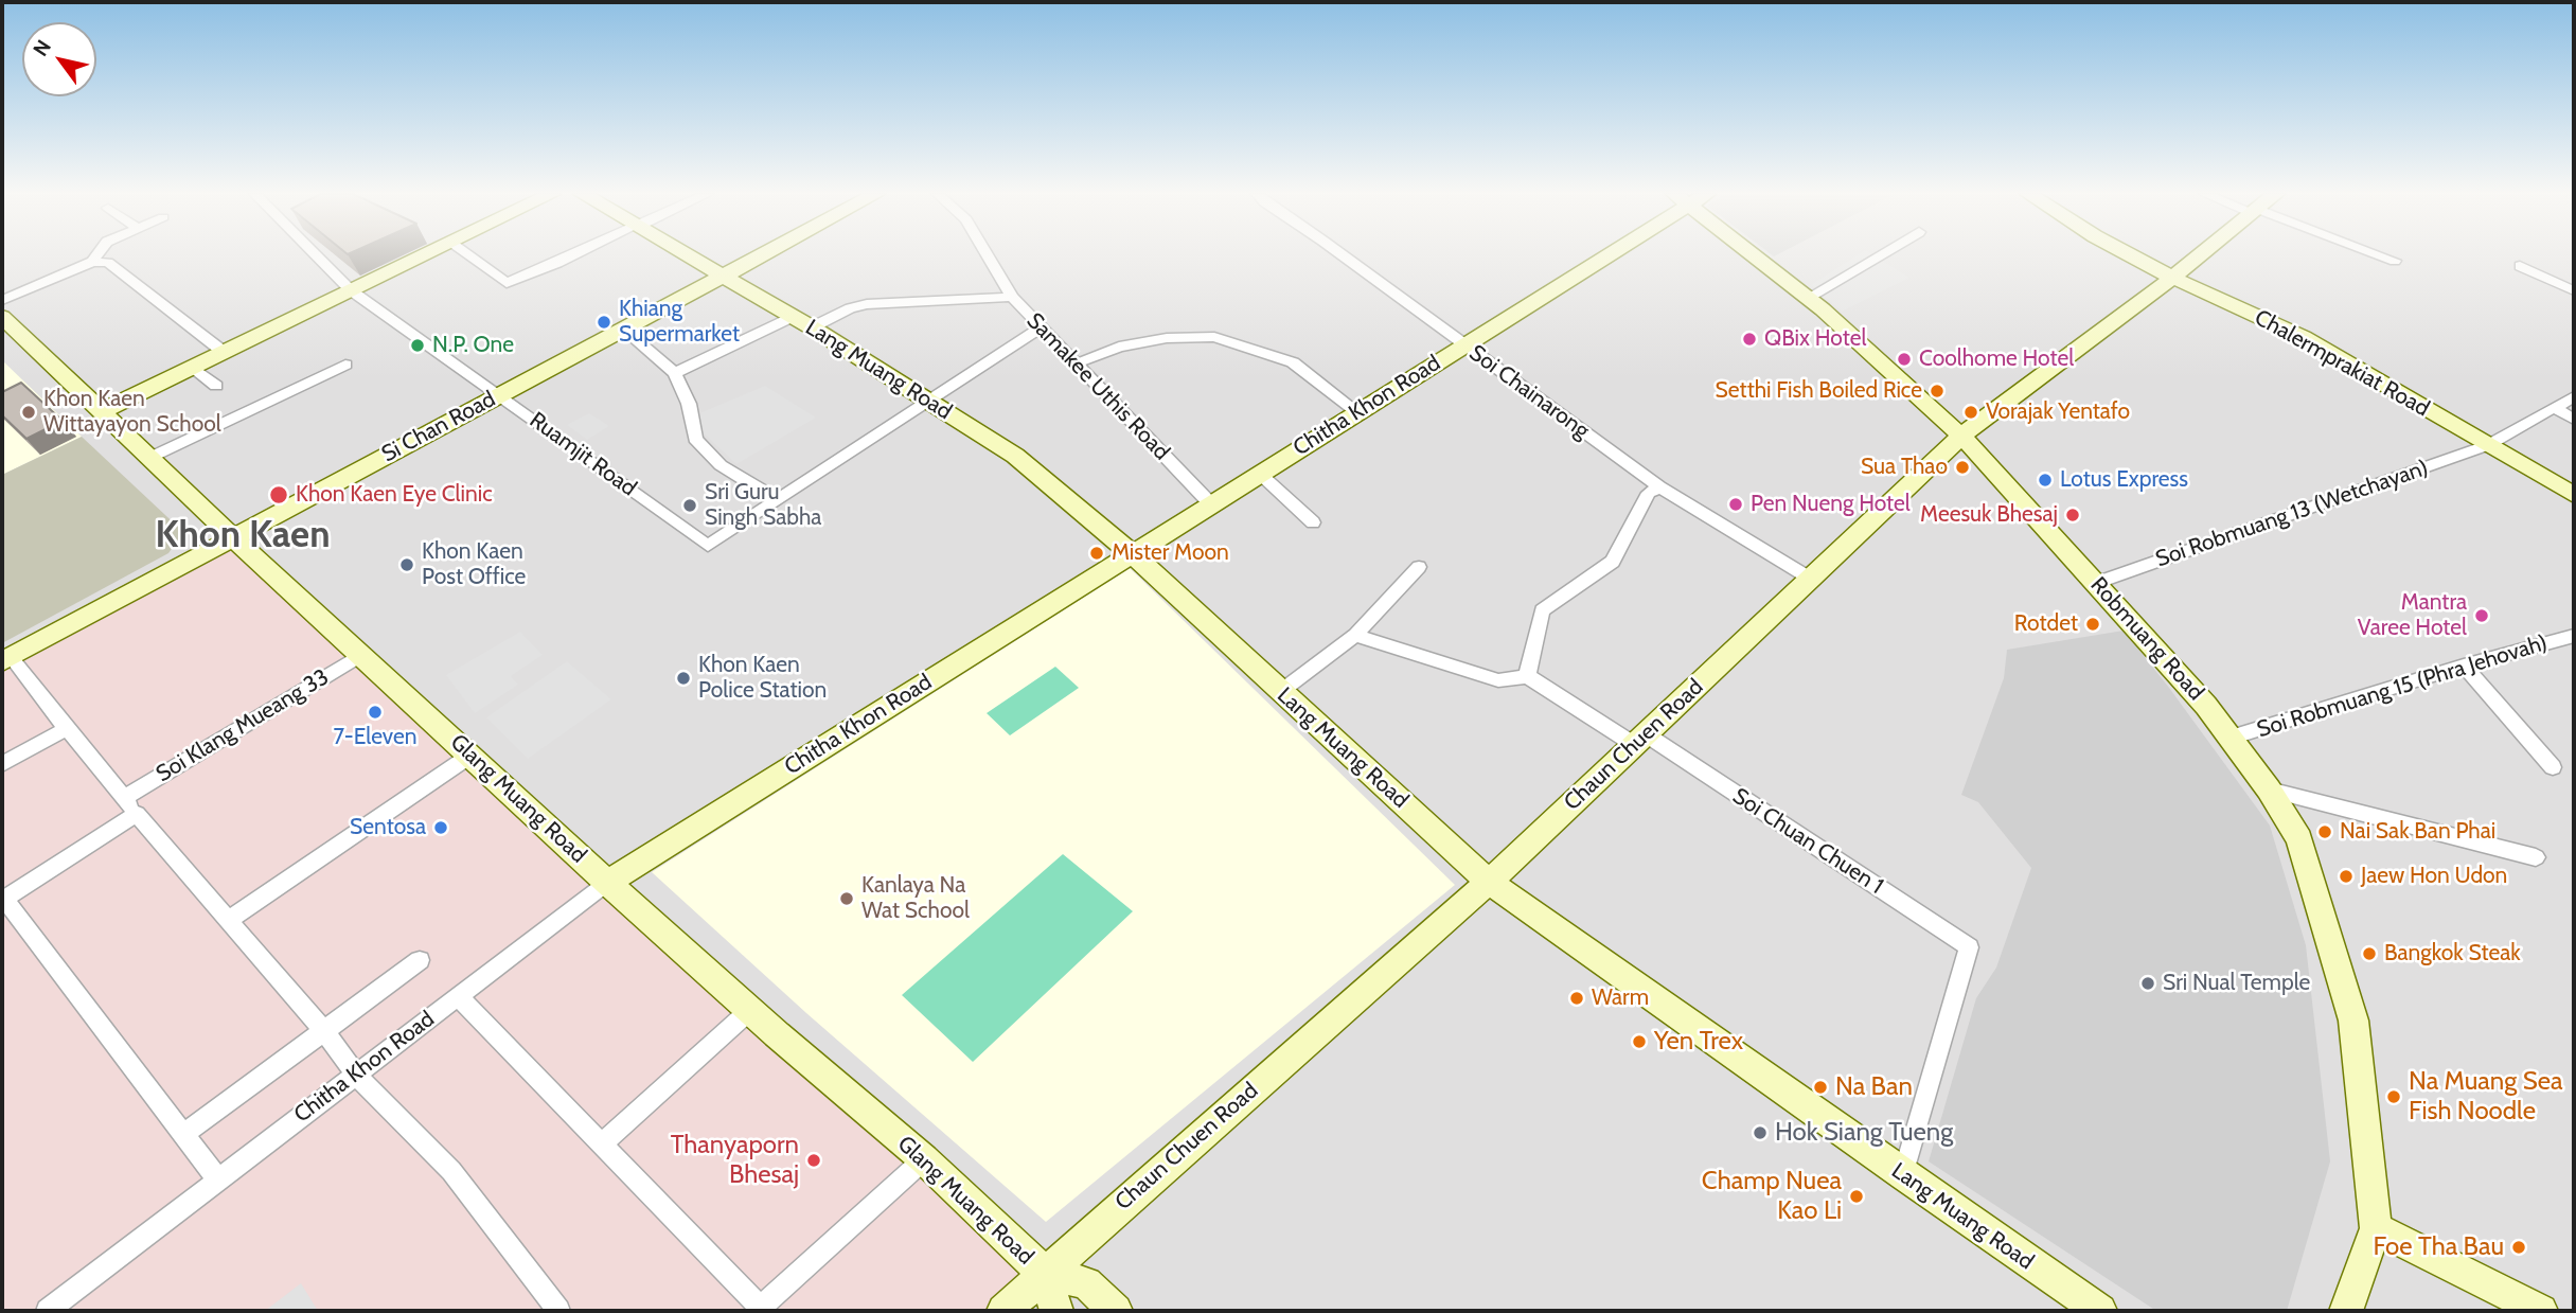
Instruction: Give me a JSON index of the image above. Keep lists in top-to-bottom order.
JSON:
{
  "streets": {
    "street": [
      "Chalermprakiat Road",
      "Lang Muang Road",
      "Samakee Uthis Road",
      "Soi Chainarong",
      "Chitha Khon Road",
      "Si Chan Road",
      "Ruamjit Road",
      "Soi Robmuang 13 (Wetchayan)",
      "Robmuang Road",
      "Soi Robmuang 15 (Phra Jehovah)",
      "Soi Klang Mueang 33",
      "Chaun Chuen Road",
      "Glang Muang Road",
      "Soi Chuan Chuen 1"
    ]
  },
  "crossings": [
    ["Chalermprakiat Road", "Soi Robmuang 13 (Wetchayan)"],
    ["Chalermprakiat Road", "Chaun Chuen Road"],
    ["Lang Muang Road", "Chitha Khon Road"],
    ["Lang Muang Road", "Si Chan Road"],
    ["Lang Muang Road", "Chaun Chuen Road"],
    ["Lang Muang Road", "Soi Chuan Chuen 1"],
    ["Samakee Uthis Road", "Chitha Khon Road"],
    ["Soi Chainarong", "Chitha Khon Road"],
    ["Soi Chainarong", "Chaun Chuen Road"],
    ["Chitha Khon Road", "Glang Muang Road"],
    ["Si Chan Road", "Ruamjit Road"],
    ["Si Chan Road", "Glang Muang Road"],
    ["Soi Robmuang 13 (Wetchayan)", "Robmuang Road"],
    ["Robmuang Road", "Soi Robmuang 15 (Phra Jehovah)"],
    ["Robmuang Road", "Chaun Chuen Road"],
    ["Soi Klang Mueang 33", "Glang Muang Road"],
    ["Chaun Chuen Road", "Glang Muang Road"],
    ["Chaun Chuen Road", "Soi Chuan Chuen 1"]
  ],
  "districts": ["Khon Kaen"],
  "places": [
    "Khiang Supermarket",
    "QBix Hotel",
    "N.P. One",
    "Coolhome Hotel",
    "Setthi Fish Boiled Rice",
    "Khon Kaen Wittayayon School",
    "Vorajak Yentafo",
    "Sua Thao",
    "Lotus Express",
    "Khon Kaen Eye Clinic",
    "Pen Nueng Hotel",
    "Sri Guru Singh Sabha",
    "Meesuk Bhesaj",
    "Mister Moon",
    "Khon Kaen Post Office",
    "Mantra Varee Hotel",
    "Rotdet",
    "Khon Kaen Police Station",
    "7-Eleven",
    "Sentosa",
    "Nai Sak Ban Phai",
    "Jaew Hon Udon",
    "Kanlaya Na Wat School",
    "Bangkok Steak",
    "Sri Nual Temple",
    "Warm",
    "Yen Trex",
    "Na Ban",
    "Na Muang Sea Fish Noodle",
    "Hok Siang Tueng",
    "Thanyaporn Bhesaj",
    "Champ Nuea Kao Li",
    "Foe Tha Bau"
  ],
  "north": "top left"
}
